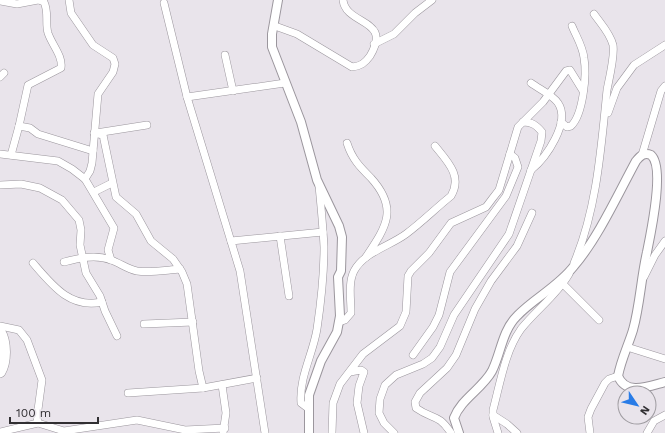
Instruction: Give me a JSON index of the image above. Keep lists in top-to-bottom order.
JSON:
{
  "scale_bar": "100 m",
  "north": "bottom right"
}
